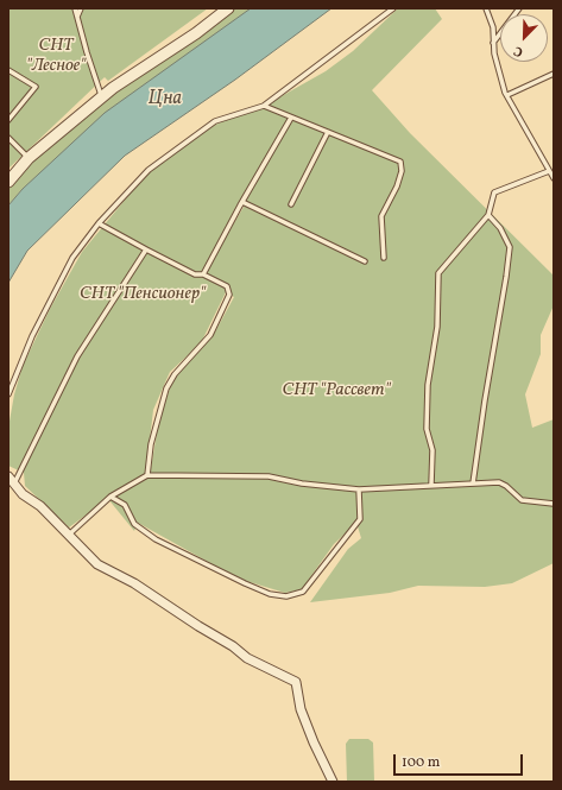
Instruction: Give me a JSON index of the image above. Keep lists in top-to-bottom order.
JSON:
{
  "water": ["Цна"],
  "parks": ["СНТ \"Лесное\"", "СНТ \"Пенсионер\"", "СНТ \"Рассвет\""],
  "scale_bar": "100 m",
  "north": "bottom left"
}
